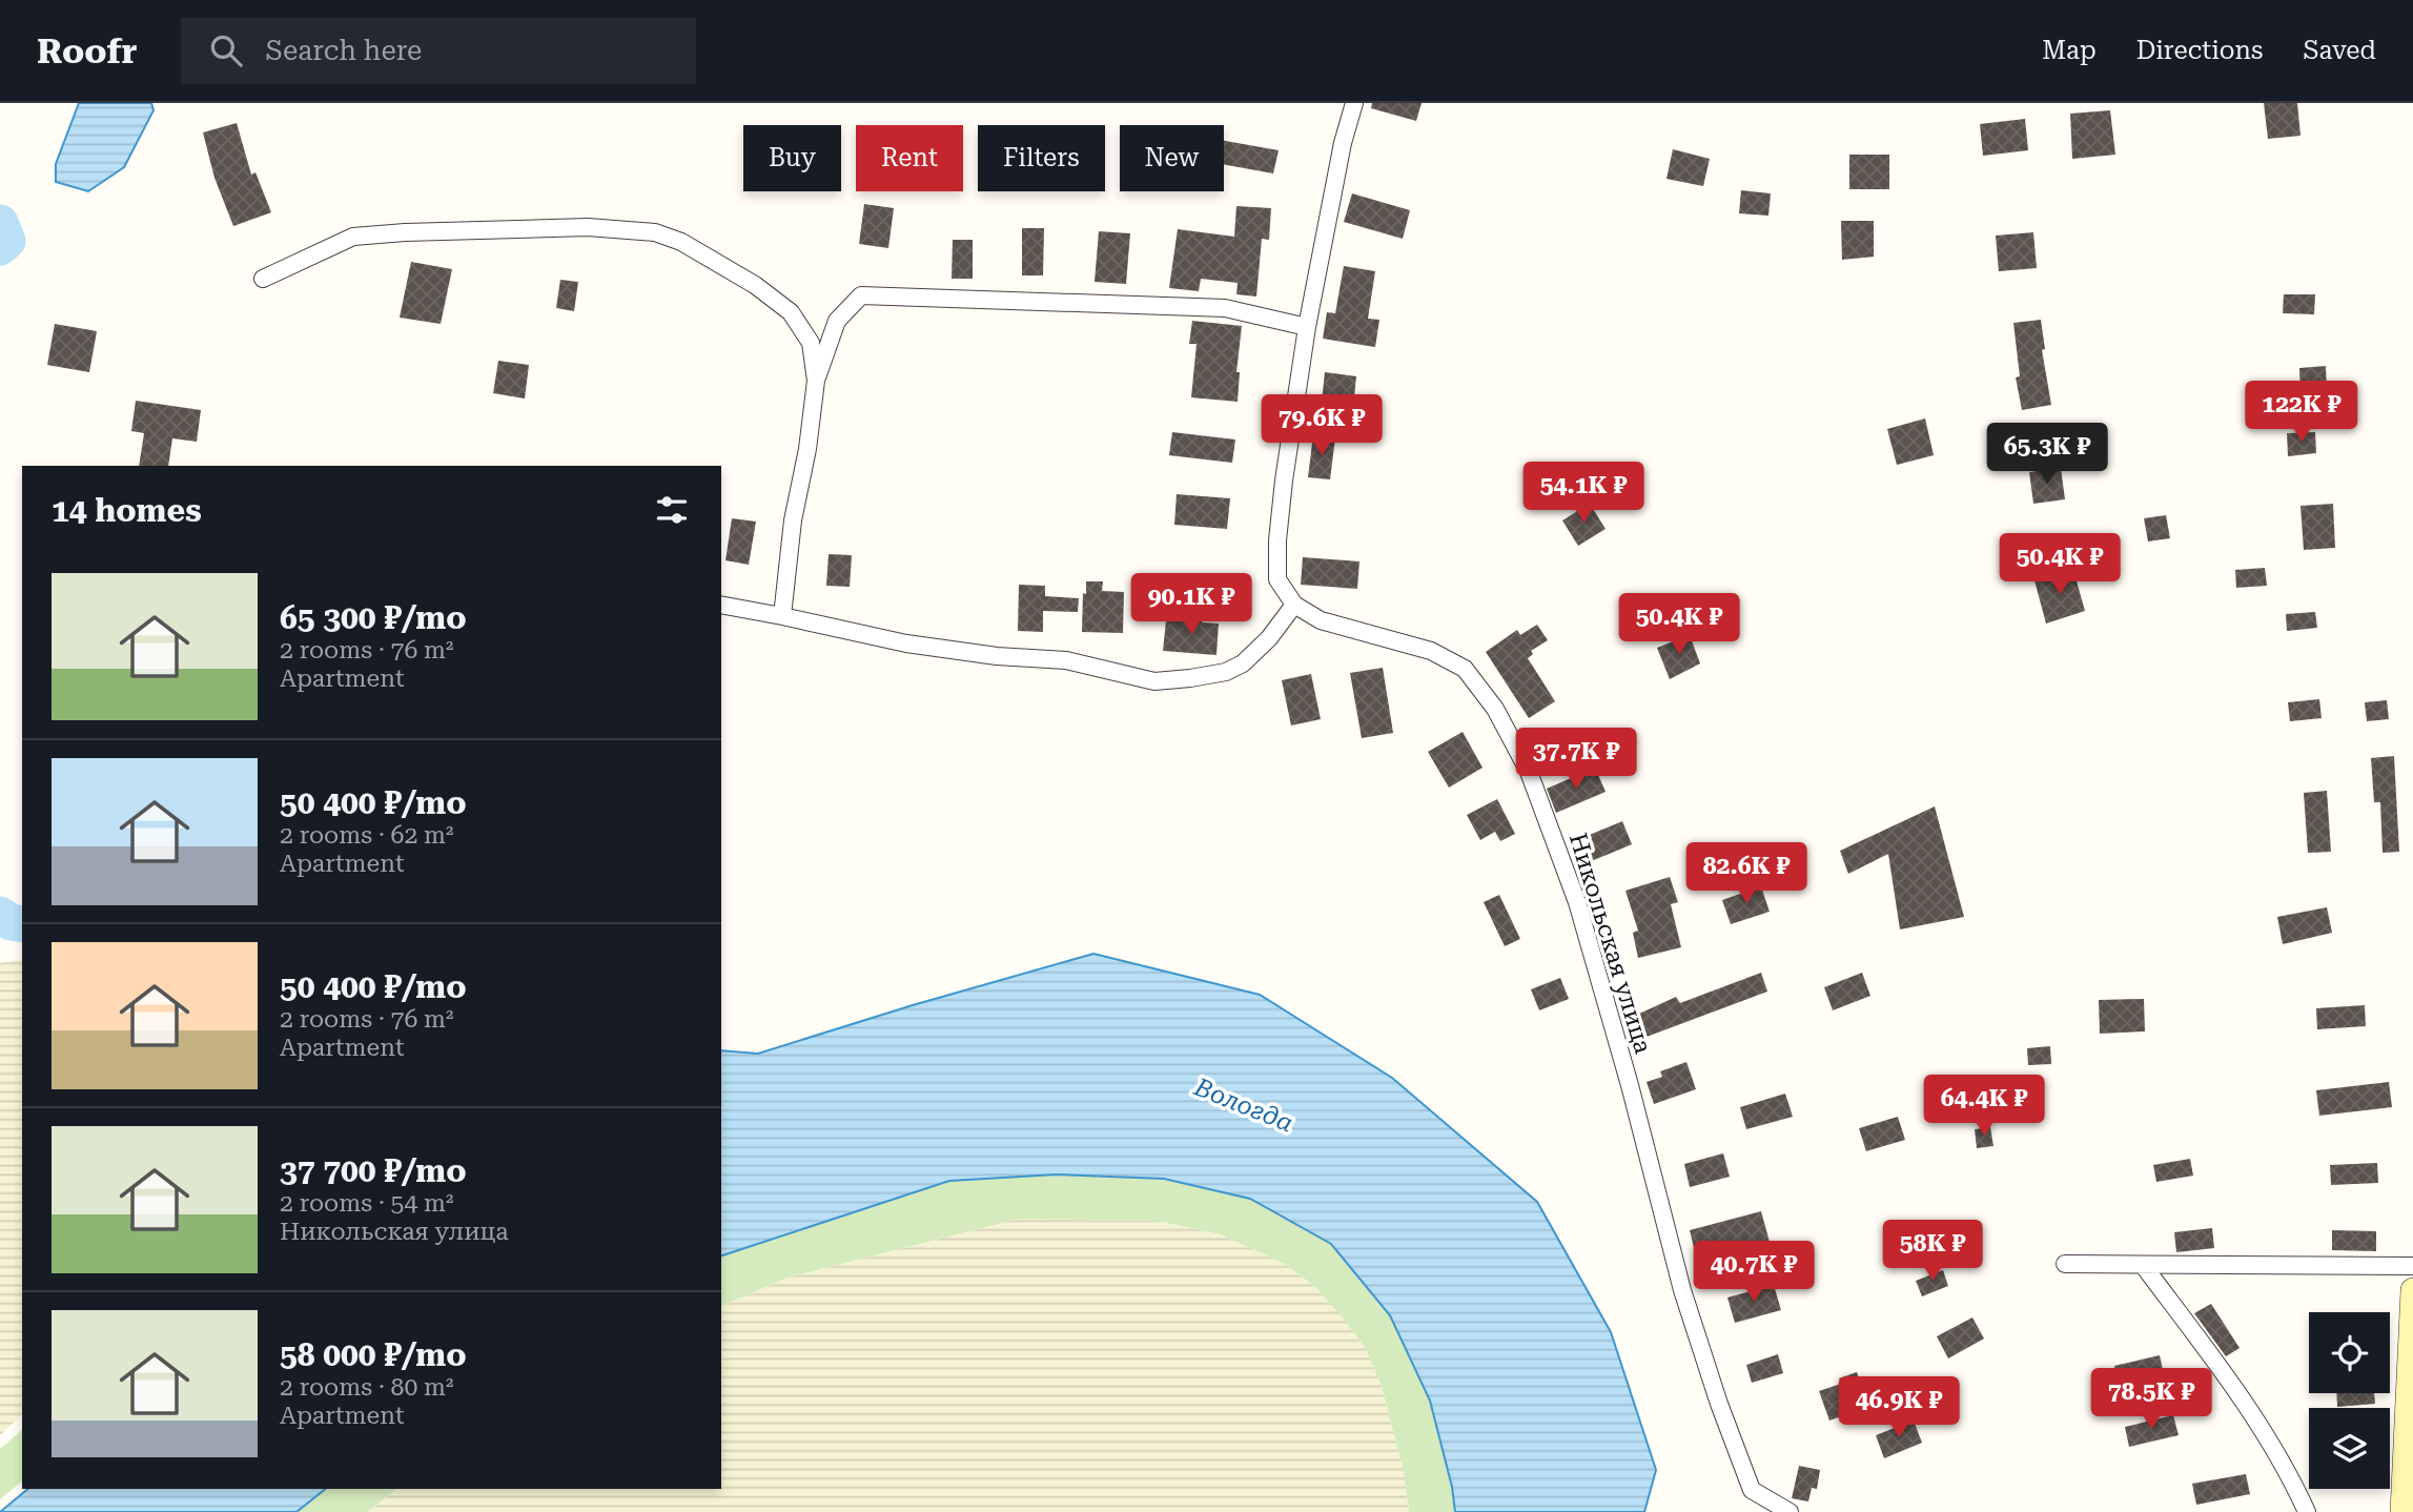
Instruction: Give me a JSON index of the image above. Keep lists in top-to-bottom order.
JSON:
{
  "streets": {
    "street": ["Никольская улица"]
  },
  "water": ["Вологда"],
  "page": {
    "header": "Roofr",
    "search": "Search here",
    "nav": ["Map", "Directions", "Saved"],
    "chip": [
      "Buy",
      "Rent",
      "Filters",
      "New"
    ],
    "price": [
      "122K ₽",
      "79.6K ₽",
      "65.3K ₽",
      "54.1K ₽",
      "50.4K ₽",
      "90.1K ₽",
      "50.4K ₽",
      "37.7K ₽",
      "82.6K ₽",
      "64.4K ₽",
      "58K ₽",
      "40.7K ₽",
      "78.5K ₽",
      "46.9K ₽"
    ],
    "heading": "14 homes",
    "list": [
      {
        "name": "65 300 ₽/mo",
        "note": "2 rooms · 76 m² · Apartment"
      },
      {
        "name": "50 400 ₽/mo",
        "note": "2 rooms · 62 m² · Apartment"
      },
      {
        "name": "50 400 ₽/mo",
        "note": "2 rooms · 76 m² · Apartment"
      },
      {
        "name": "37 700 ₽/mo",
        "note": "2 rooms · 54 m² · Никольская улица"
      },
      {
        "name": "58 000 ₽/mo",
        "note": "2 rooms · 80 m² · Apartment"
      }
    ]
  }
}
